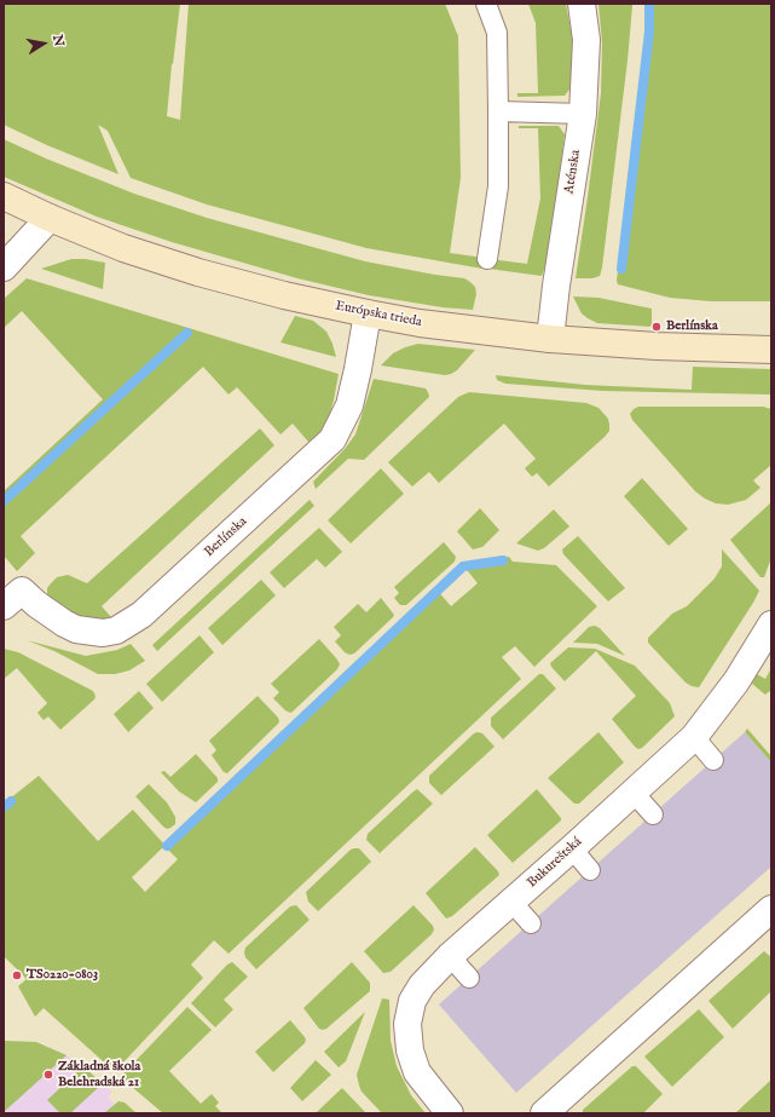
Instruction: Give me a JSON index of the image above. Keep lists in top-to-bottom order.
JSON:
{
  "streets": {
    "street": [
      "Aténska",
      "Európska trieda",
      "Berlínska",
      "Bukureštská"
    ]
  },
  "crossings": [
    ["Aténska", "Európska trieda"],
    ["Európska trieda", "Berlínska"]
  ],
  "places": ["Berlínska", "TS0220-0803", "Základná škola Belehradská 21"],
  "north": "right"
}
